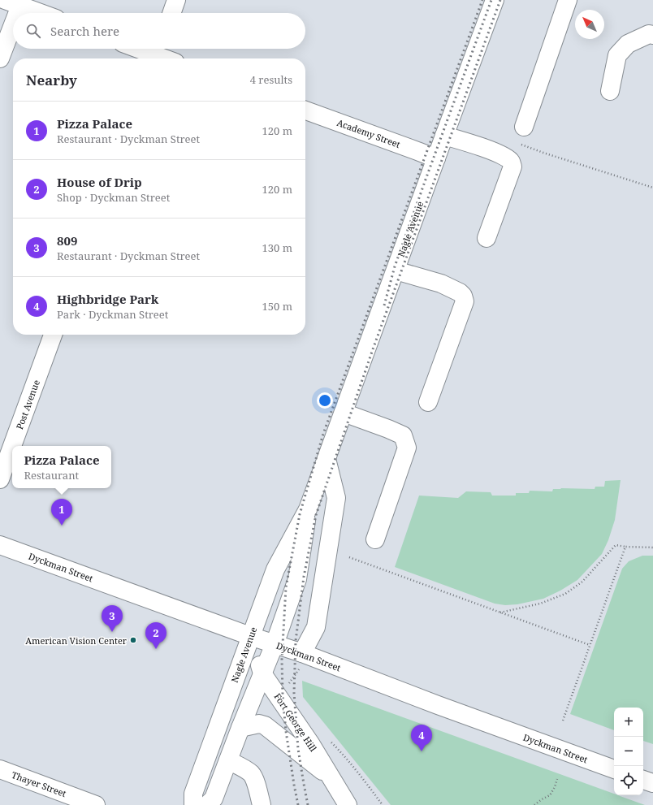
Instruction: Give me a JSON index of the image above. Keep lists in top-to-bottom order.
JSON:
{
  "streets": {
    "main road": [
      "Academy Street",
      "Nagle Avenue",
      "Post Avenue",
      "Dyckman Street",
      "Fort George Hill",
      "Thayer Street"
    ]
  },
  "crossings": [
    ["Academy Street", "Nagle Avenue"],
    ["Nagle Avenue", "Dyckman Street"],
    ["Nagle Avenue", "Fort George Hill"],
    ["Dyckman Street", "Fort George Hill"]
  ],
  "places": ["American Vision Center"],
  "north": "top left",
  "page": {
    "search": "Search here",
    "heading": ["Nearby", "4 results"],
    "list": [
      {
        "mark": "1",
        "name": "Pizza Palace",
        "note": "Restaurant · Dyckman Street",
        "value": "120 m"
      },
      {
        "mark": "2",
        "name": "House of Drip",
        "note": "Shop · Dyckman Street",
        "value": "120 m"
      },
      {
        "mark": "3",
        "name": "809",
        "note": "Restaurant · Dyckman Street",
        "value": "130 m"
      },
      {
        "mark": "4",
        "name": "Highbridge Park",
        "note": "Park · Dyckman Street",
        "value": "150 m"
      }
    ],
    "popup": ["Pizza Palace", "Restaurant"],
    "pins": [
      "1",
      "3",
      "2",
      "4"
    ],
    "map_buttons": ["+", "−"]
  }
}
